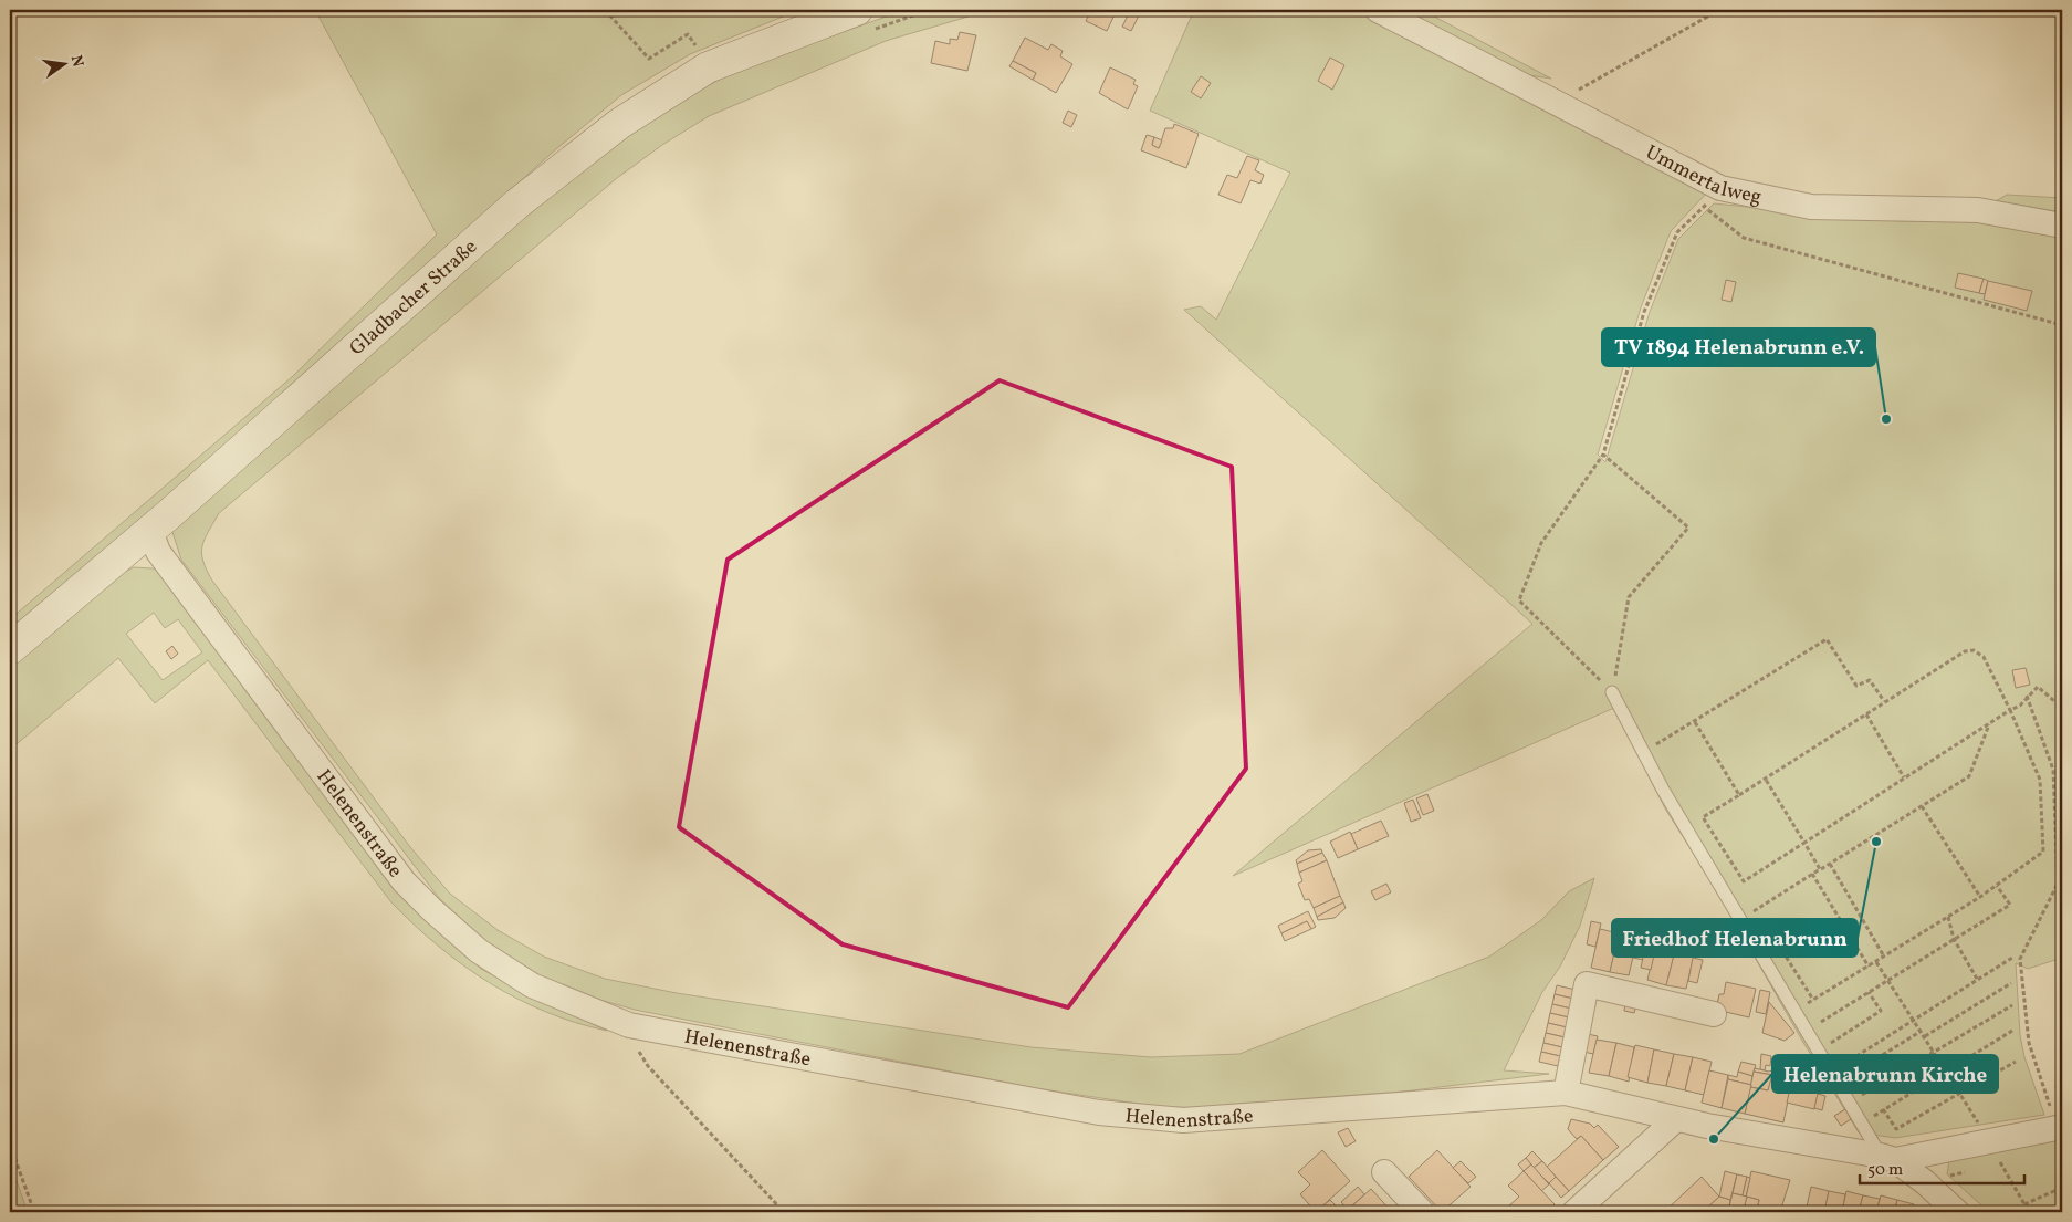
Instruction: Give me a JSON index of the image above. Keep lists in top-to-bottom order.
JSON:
{
  "streets": {
    "main road": ["Gladbacher Straße"],
    "street": ["Ummertalweg", "Helenenstraße"]
  },
  "crossings": [
    ["Gladbacher Straße", "Helenenstraße"]
  ],
  "places": ["TV 1894 Helenabrunn e.V.", "Friedhof Helenabrunn", "Helenabrunn Kirche"],
  "scale_bar": "50 m",
  "north": "right"
}
